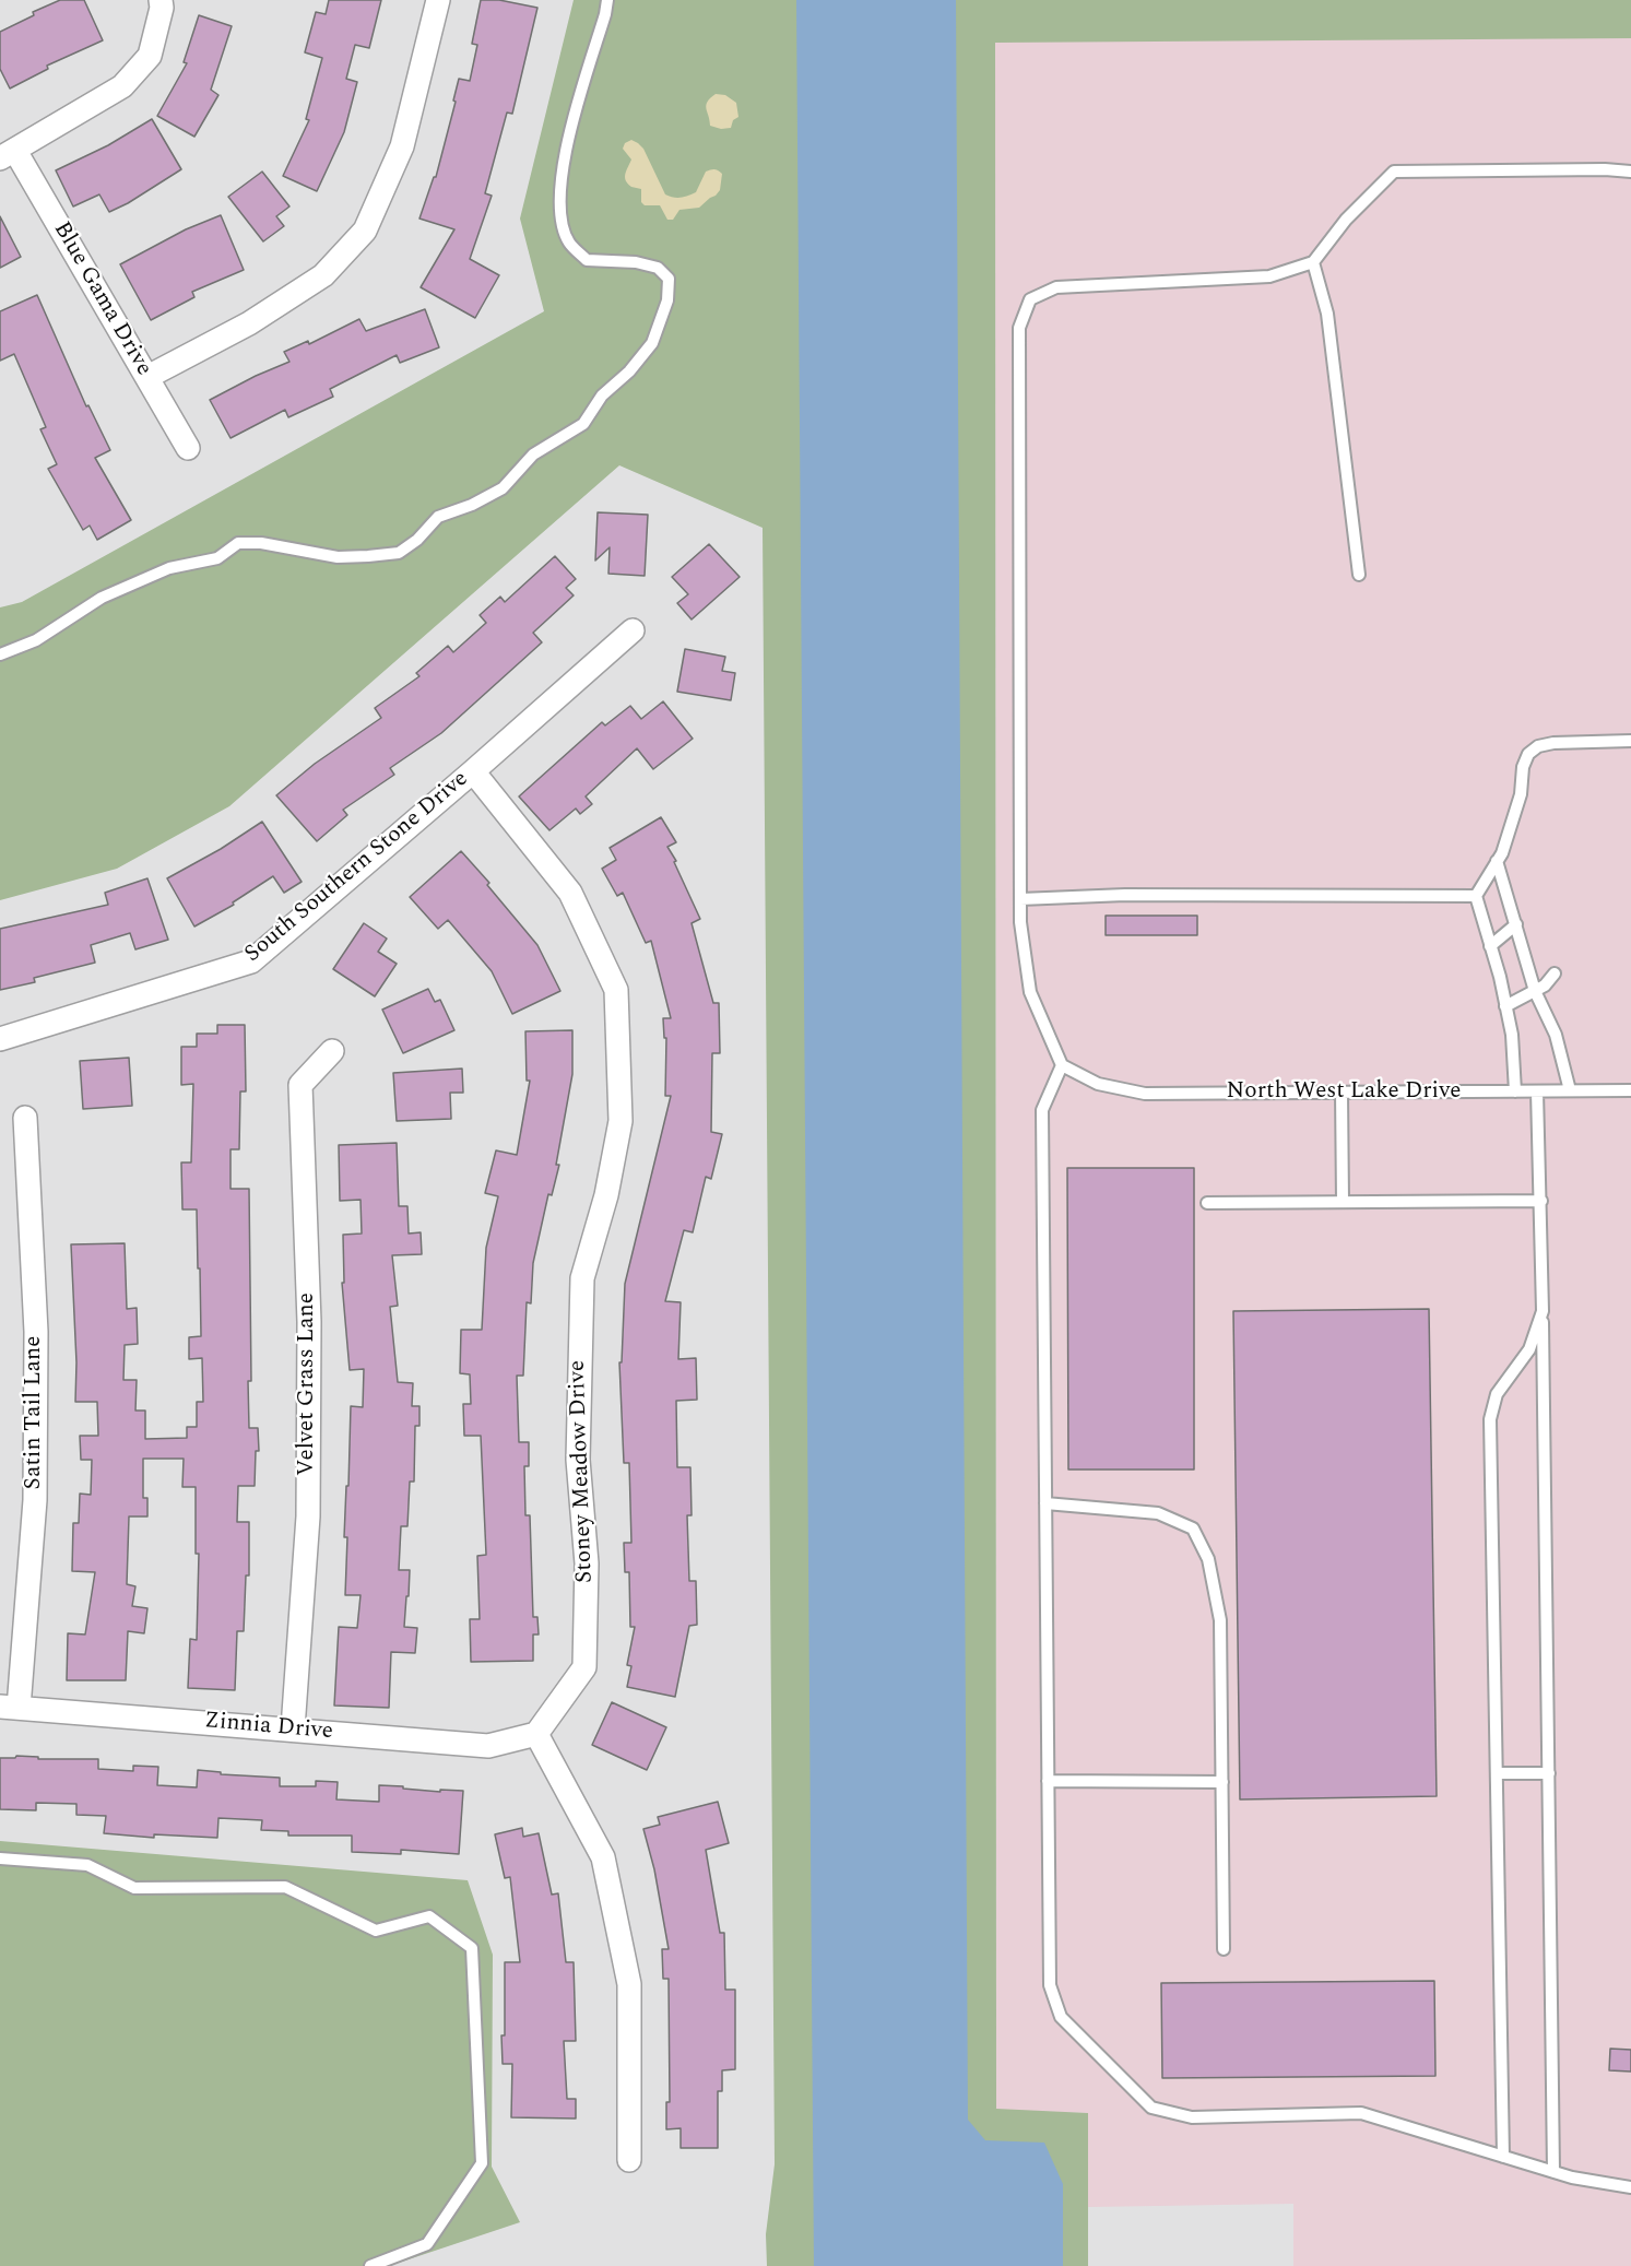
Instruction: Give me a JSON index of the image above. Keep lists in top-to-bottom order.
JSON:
{
  "streets": {
    "street": [
      "Blue Gama Drive",
      "South Southern Stone Drive",
      "Velvet Grass Lane",
      "Satin Tail Lane",
      "Stoney Meadow Drive",
      "Zinnia Drive"
    ],
    "lane": ["North West Lake Drive"]
  },
  "crossings": [
    ["South Southern Stone Drive", "Stoney Meadow Drive"],
    ["Velvet Grass Lane", "Zinnia Drive"],
    ["Satin Tail Lane", "Zinnia Drive"],
    ["Stoney Meadow Drive", "Zinnia Drive"]
  ]
}
